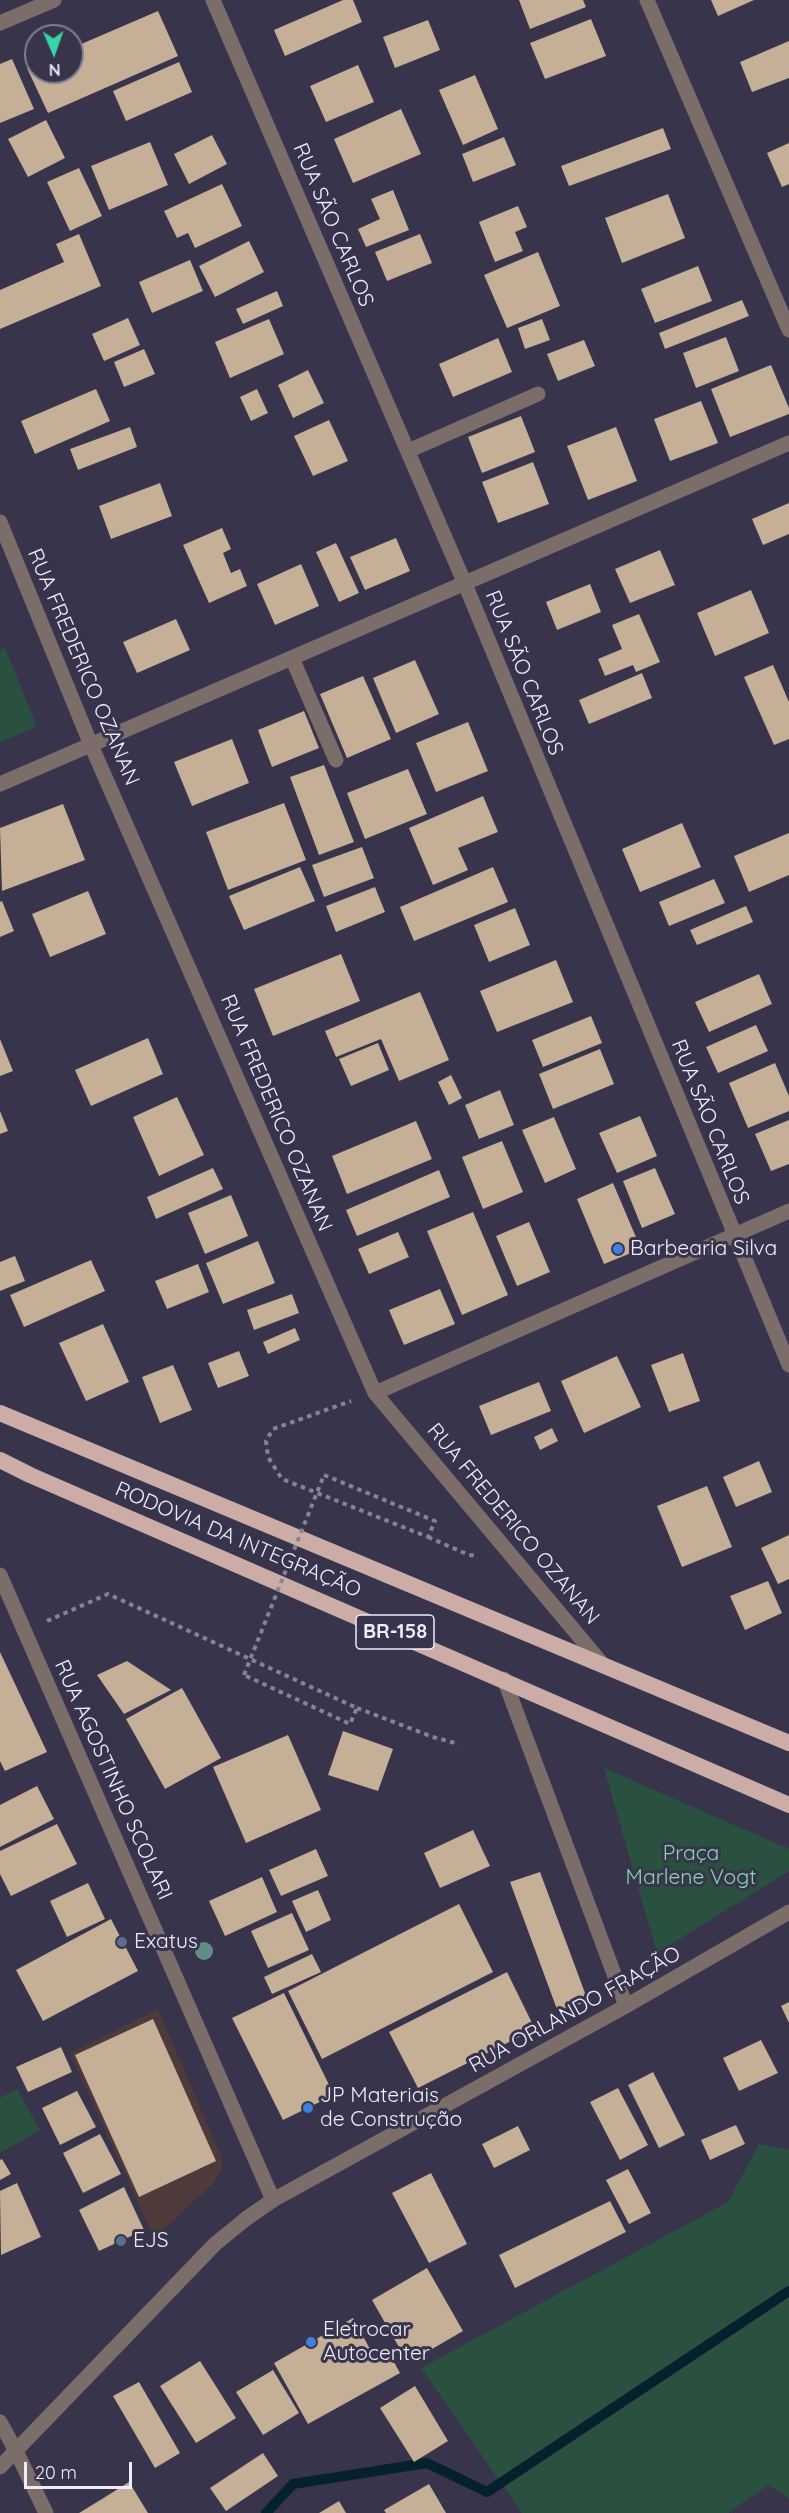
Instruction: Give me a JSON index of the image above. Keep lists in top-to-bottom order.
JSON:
{
  "streets": {
    "highway": ["RODOVIA DA INTEGRAÇÃO", "BR-158"],
    "street": [
      "RUA SÃO CARLOS",
      "RUA FREDERICO OZANAN",
      "RUA AGOSTINHO SCOLARI",
      "RUA ORLANDO FRAÇÃO"
    ]
  },
  "crossings": [
    ["RUA FREDERICO OZANAN", "RODOVIA DA INTEGRAÇÃO"],
    ["RUA AGOSTINHO SCOLARI", "RUA ORLANDO FRAÇÃO"]
  ],
  "parks": ["Praça Marlene Vogt"],
  "places": [
    "Barbearia Silva",
    "Exatus",
    "JP Materiais de Construção",
    "EJS",
    "Eletrocar Autocenter"
  ],
  "scale_bar": "20 m",
  "north": "bottom"
}
